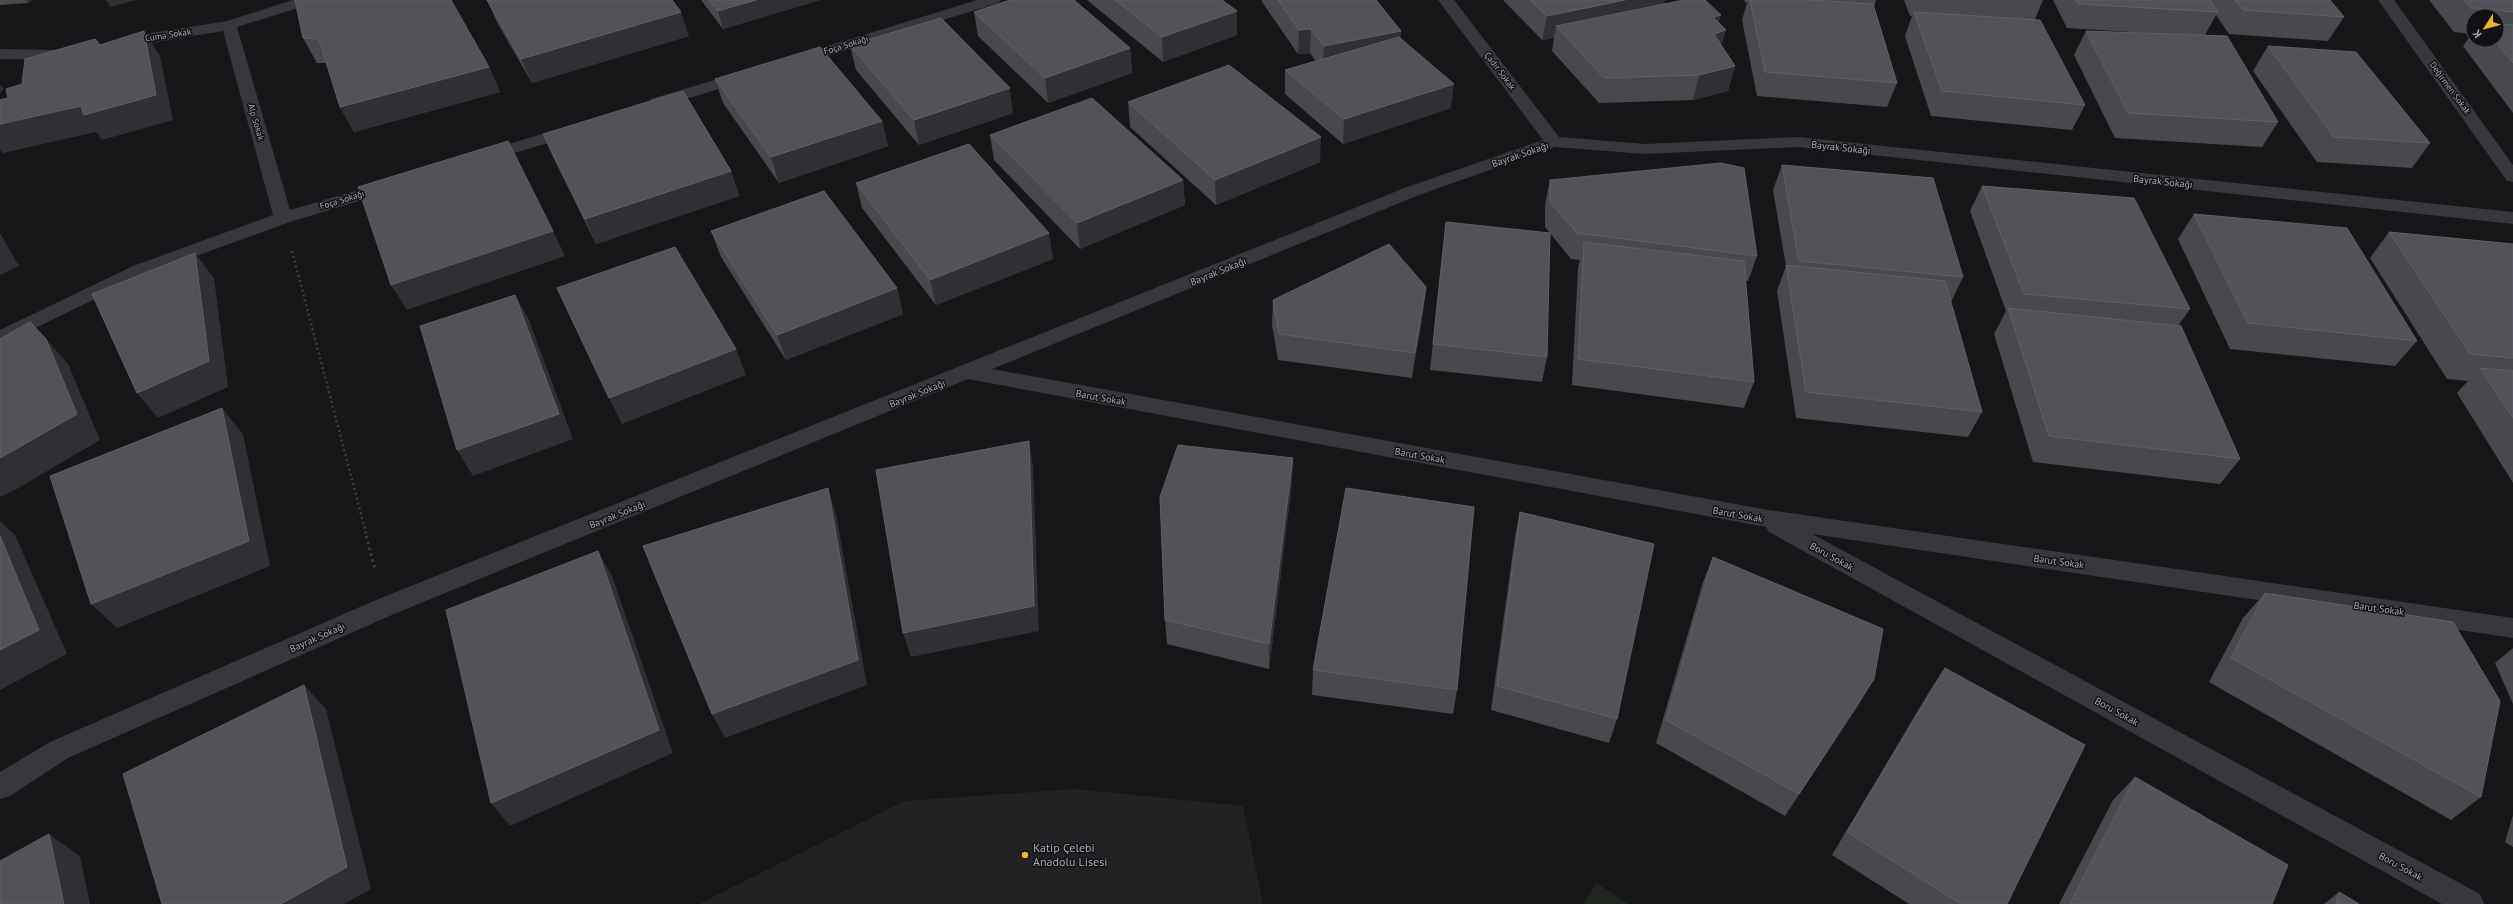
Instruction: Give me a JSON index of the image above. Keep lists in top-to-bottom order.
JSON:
{
  "streets": {
    "street": [
      "Cuma Sokak",
      "Foça Sokağı",
      "Çadır Sokak",
      "Değirmen Sokak",
      "Alp Sokak",
      "Bayrak Sokağı",
      "Barut Sokak",
      "Boru Sokak"
    ]
  },
  "crossings": [
    ["Cuma Sokak", "Alp Sokak"],
    ["Foça Sokağı", "Alp Sokak"],
    ["Çadır Sokak", "Bayrak Sokağı"],
    ["Bayrak Sokağı", "Barut Sokak"],
    ["Barut Sokak", "Boru Sokak"]
  ],
  "places": ["Katip Çelebi Anadolu Lisesi"],
  "north": "bottom left"
}
